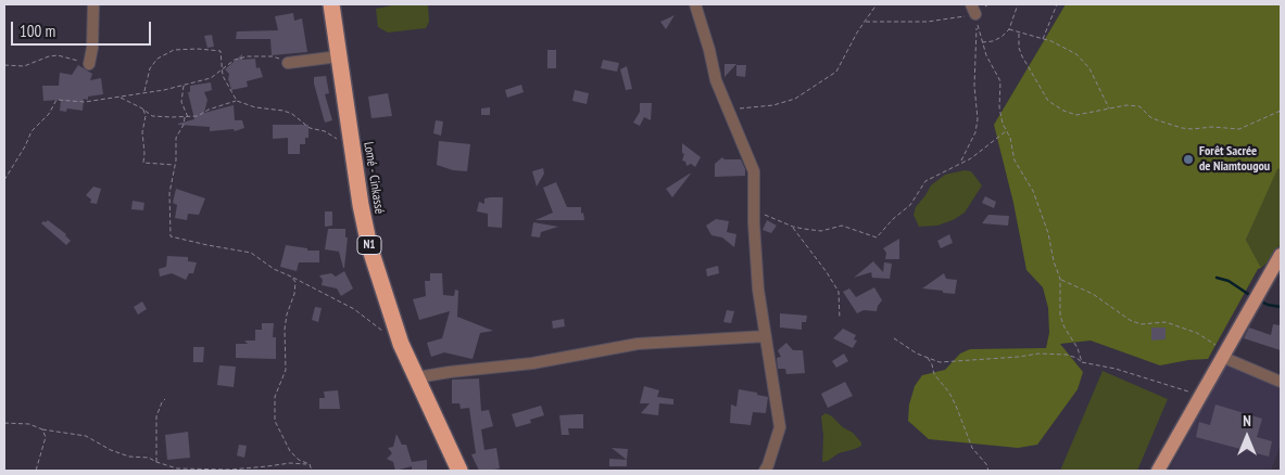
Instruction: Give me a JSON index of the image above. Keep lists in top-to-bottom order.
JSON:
{
  "streets": {
    "highway": ["Lomé - Cinkassé", "N1"]
  },
  "places": ["Forêt Sacrée de Niamtougou"],
  "scale_bar": "100 m",
  "north": "top"
}
